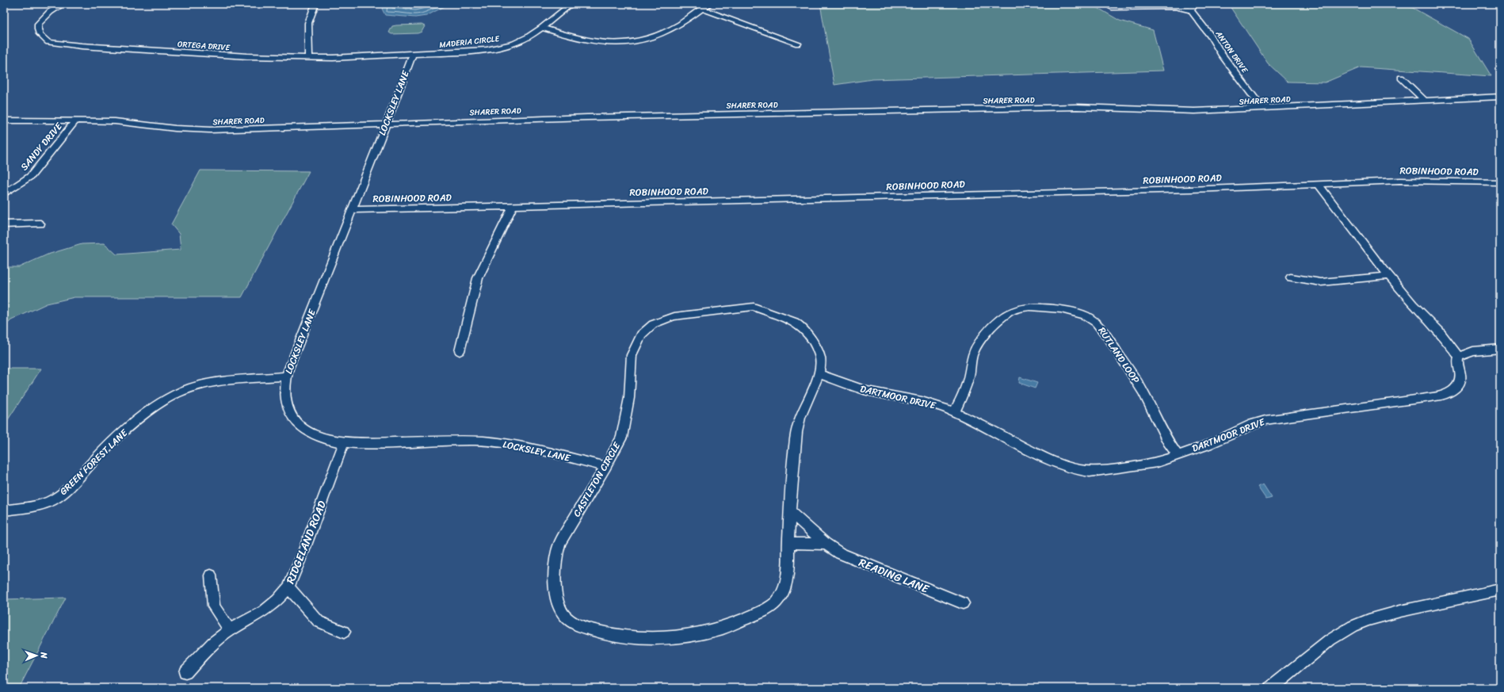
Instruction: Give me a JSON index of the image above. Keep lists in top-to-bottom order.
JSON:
{
  "streets": {
    "street": [
      "MADERIA CIRCLE",
      "ORTEGA DRIVE",
      "ANTON DRIVE",
      "SHARER ROAD",
      "LOCKSLEY LANE",
      "SANDY DRIVE",
      "ROBINHOOD ROAD",
      "RUTLAND LOOP",
      "DARTMOOR DRIVE",
      "GREEN FOREST LANE",
      "CASTLETON CIRCLE",
      "RIDGELAND ROAD",
      "READING LANE"
    ]
  },
  "crossings": [
    ["MADERIA CIRCLE", "ORTEGA DRIVE"],
    ["MADERIA CIRCLE", "LOCKSLEY LANE"],
    ["ORTEGA DRIVE", "LOCKSLEY LANE"],
    ["ANTON DRIVE", "SHARER ROAD"],
    ["SHARER ROAD", "LOCKSLEY LANE"],
    ["SHARER ROAD", "SANDY DRIVE"],
    ["LOCKSLEY LANE", "ROBINHOOD ROAD"],
    ["LOCKSLEY LANE", "GREEN FOREST LANE"],
    ["LOCKSLEY LANE", "CASTLETON CIRCLE"],
    ["LOCKSLEY LANE", "RIDGELAND ROAD"],
    ["RUTLAND LOOP", "DARTMOOR DRIVE"],
    ["DARTMOOR DRIVE", "CASTLETON CIRCLE"],
    ["CASTLETON CIRCLE", "READING LANE"]
  ],
  "north": "right"
}
